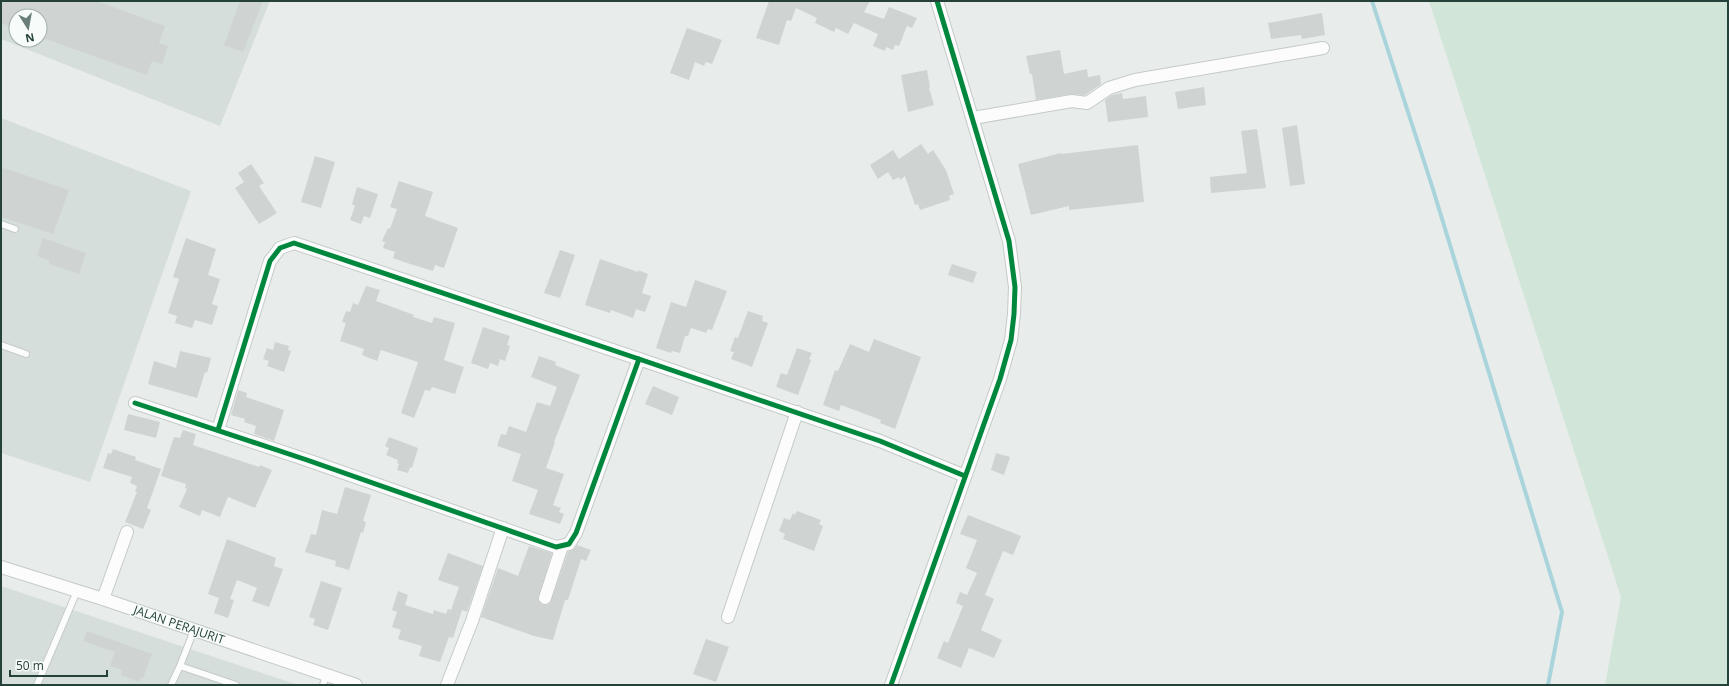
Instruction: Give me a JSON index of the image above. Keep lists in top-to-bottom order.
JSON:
{
  "streets": {
    "street": ["JALAN PERAJURIT"]
  },
  "scale_bar": "50 m",
  "north": "bottom"
}
